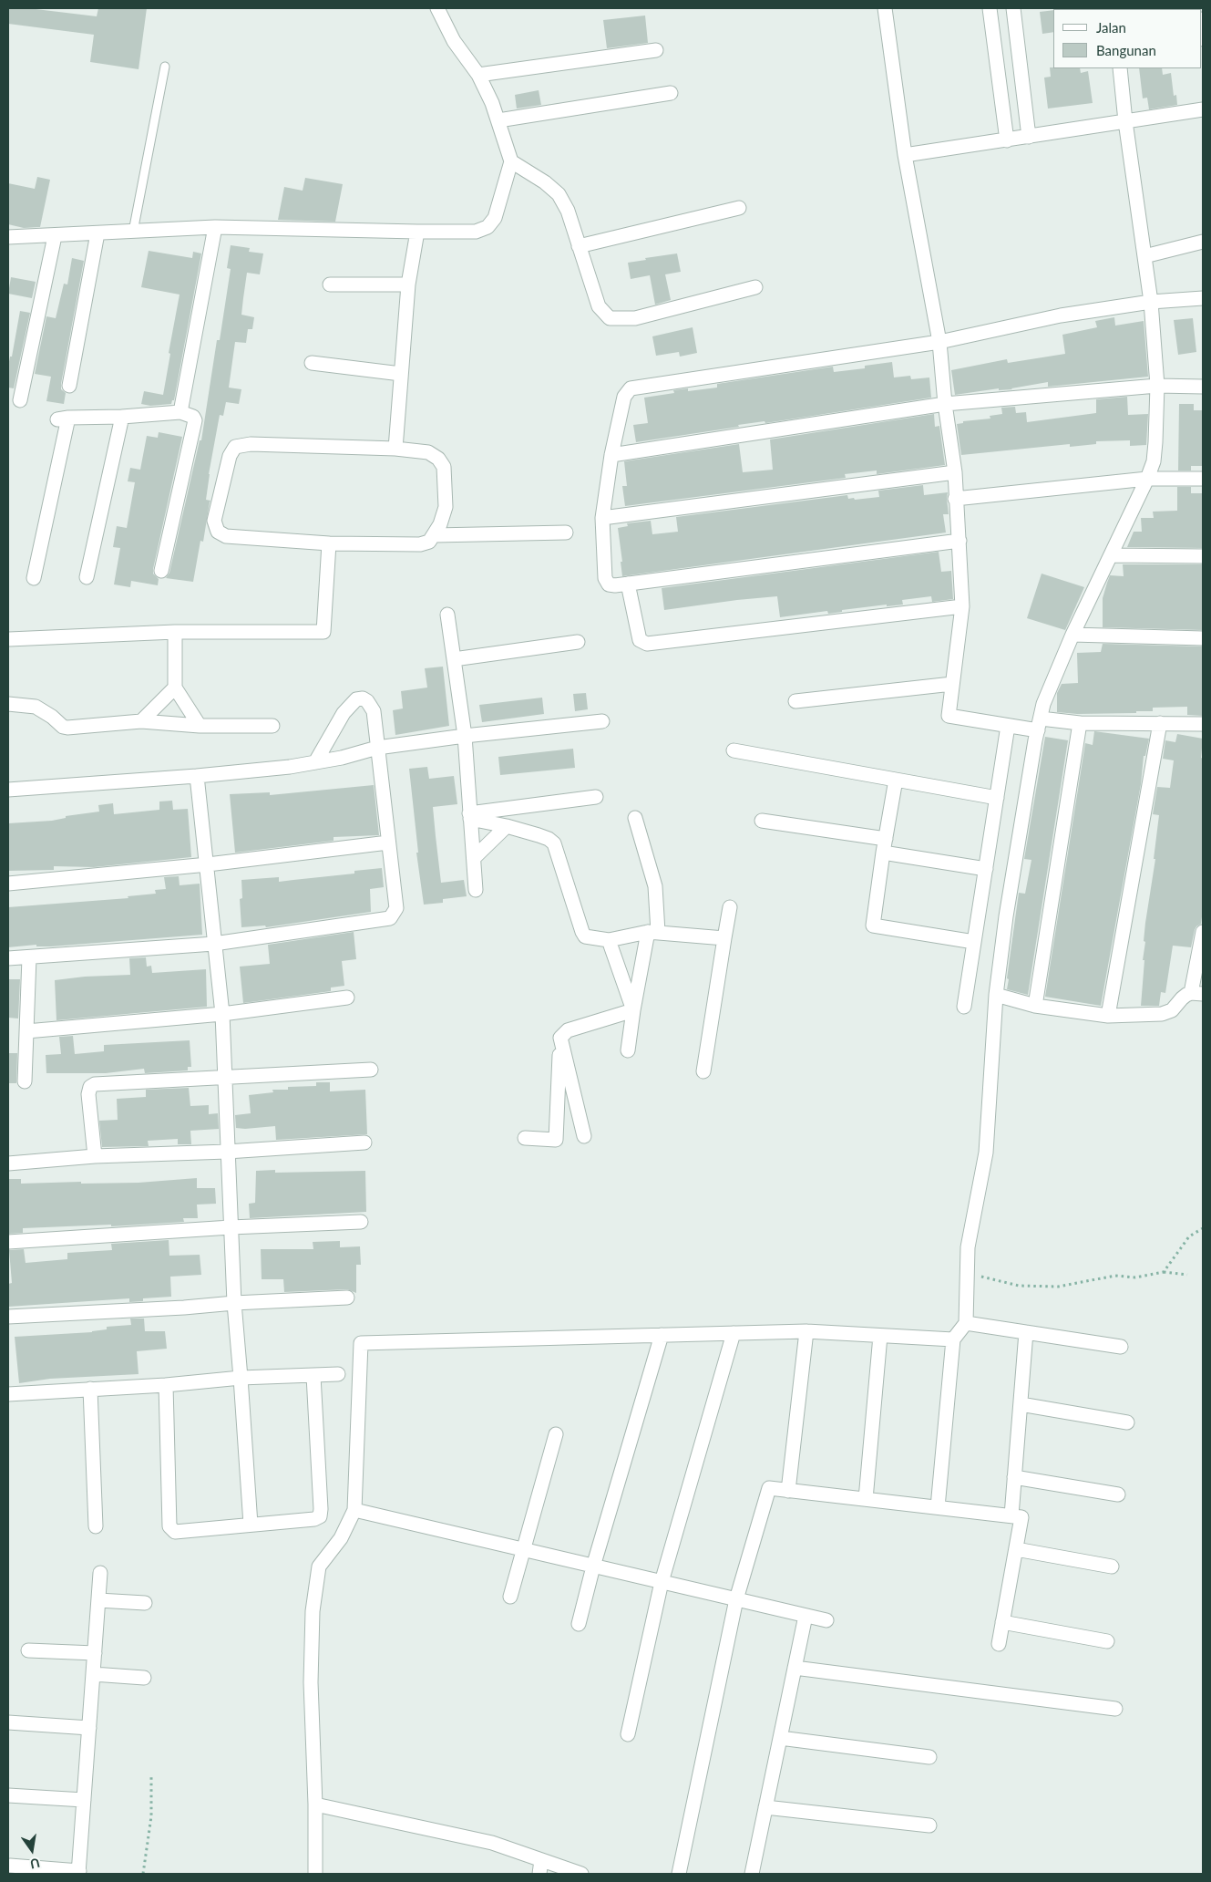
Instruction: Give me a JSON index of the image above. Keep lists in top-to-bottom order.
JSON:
{
  "legend": ["Jalan", "Bangunan"],
  "north": "bottom"
}
